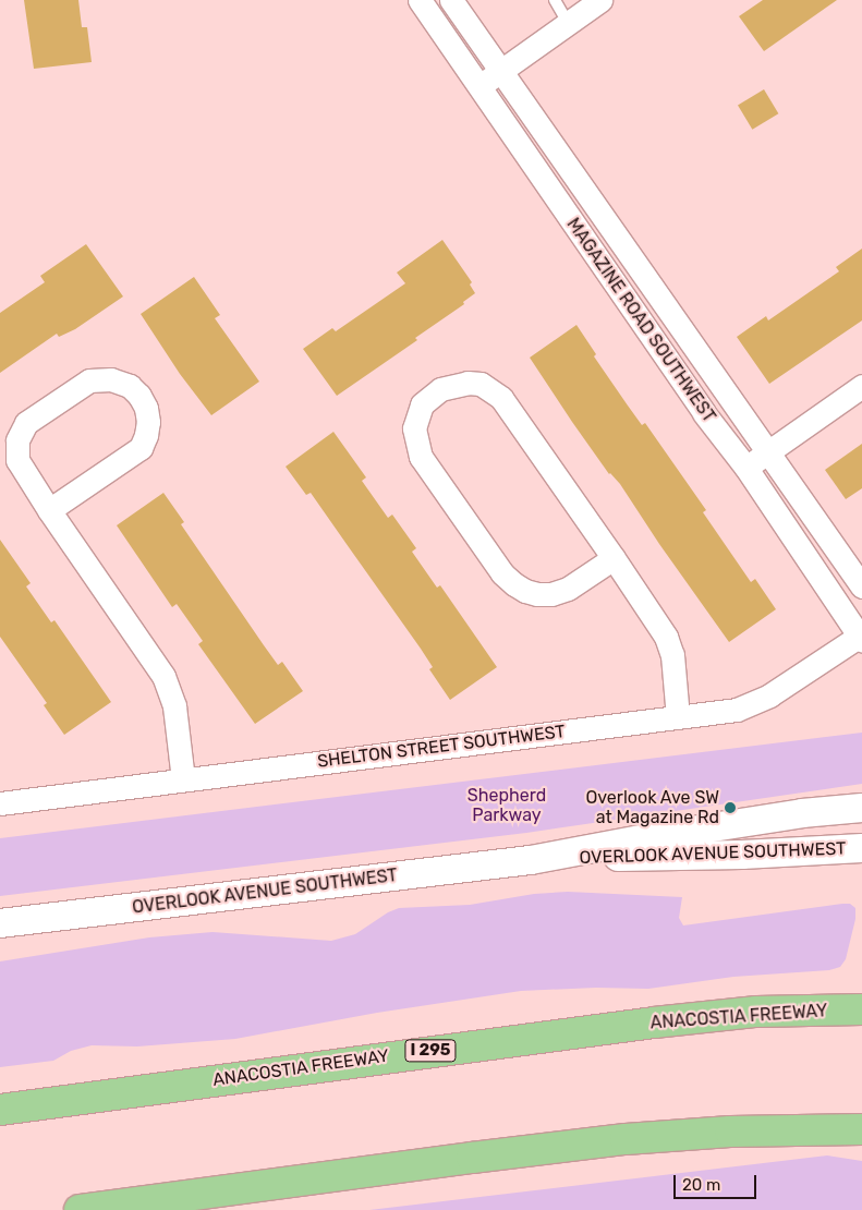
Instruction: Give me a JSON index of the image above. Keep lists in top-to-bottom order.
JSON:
{
  "streets": {
    "highway": ["ANACOSTIA FREEWAY", "I 295"],
    "street": ["MAGAZINE ROAD SOUTHWEST", "SHELTON STREET SOUTHWEST", "OVERLOOK AVENUE SOUTHWEST"]
  },
  "crossings": [
    ["MAGAZINE ROAD SOUTHWEST", "SHELTON STREET SOUTHWEST"]
  ],
  "parks": ["Shepherd Parkway"],
  "places": ["Overlook Ave SW at Magazine Rd"],
  "scale_bar": "20 m"
}
